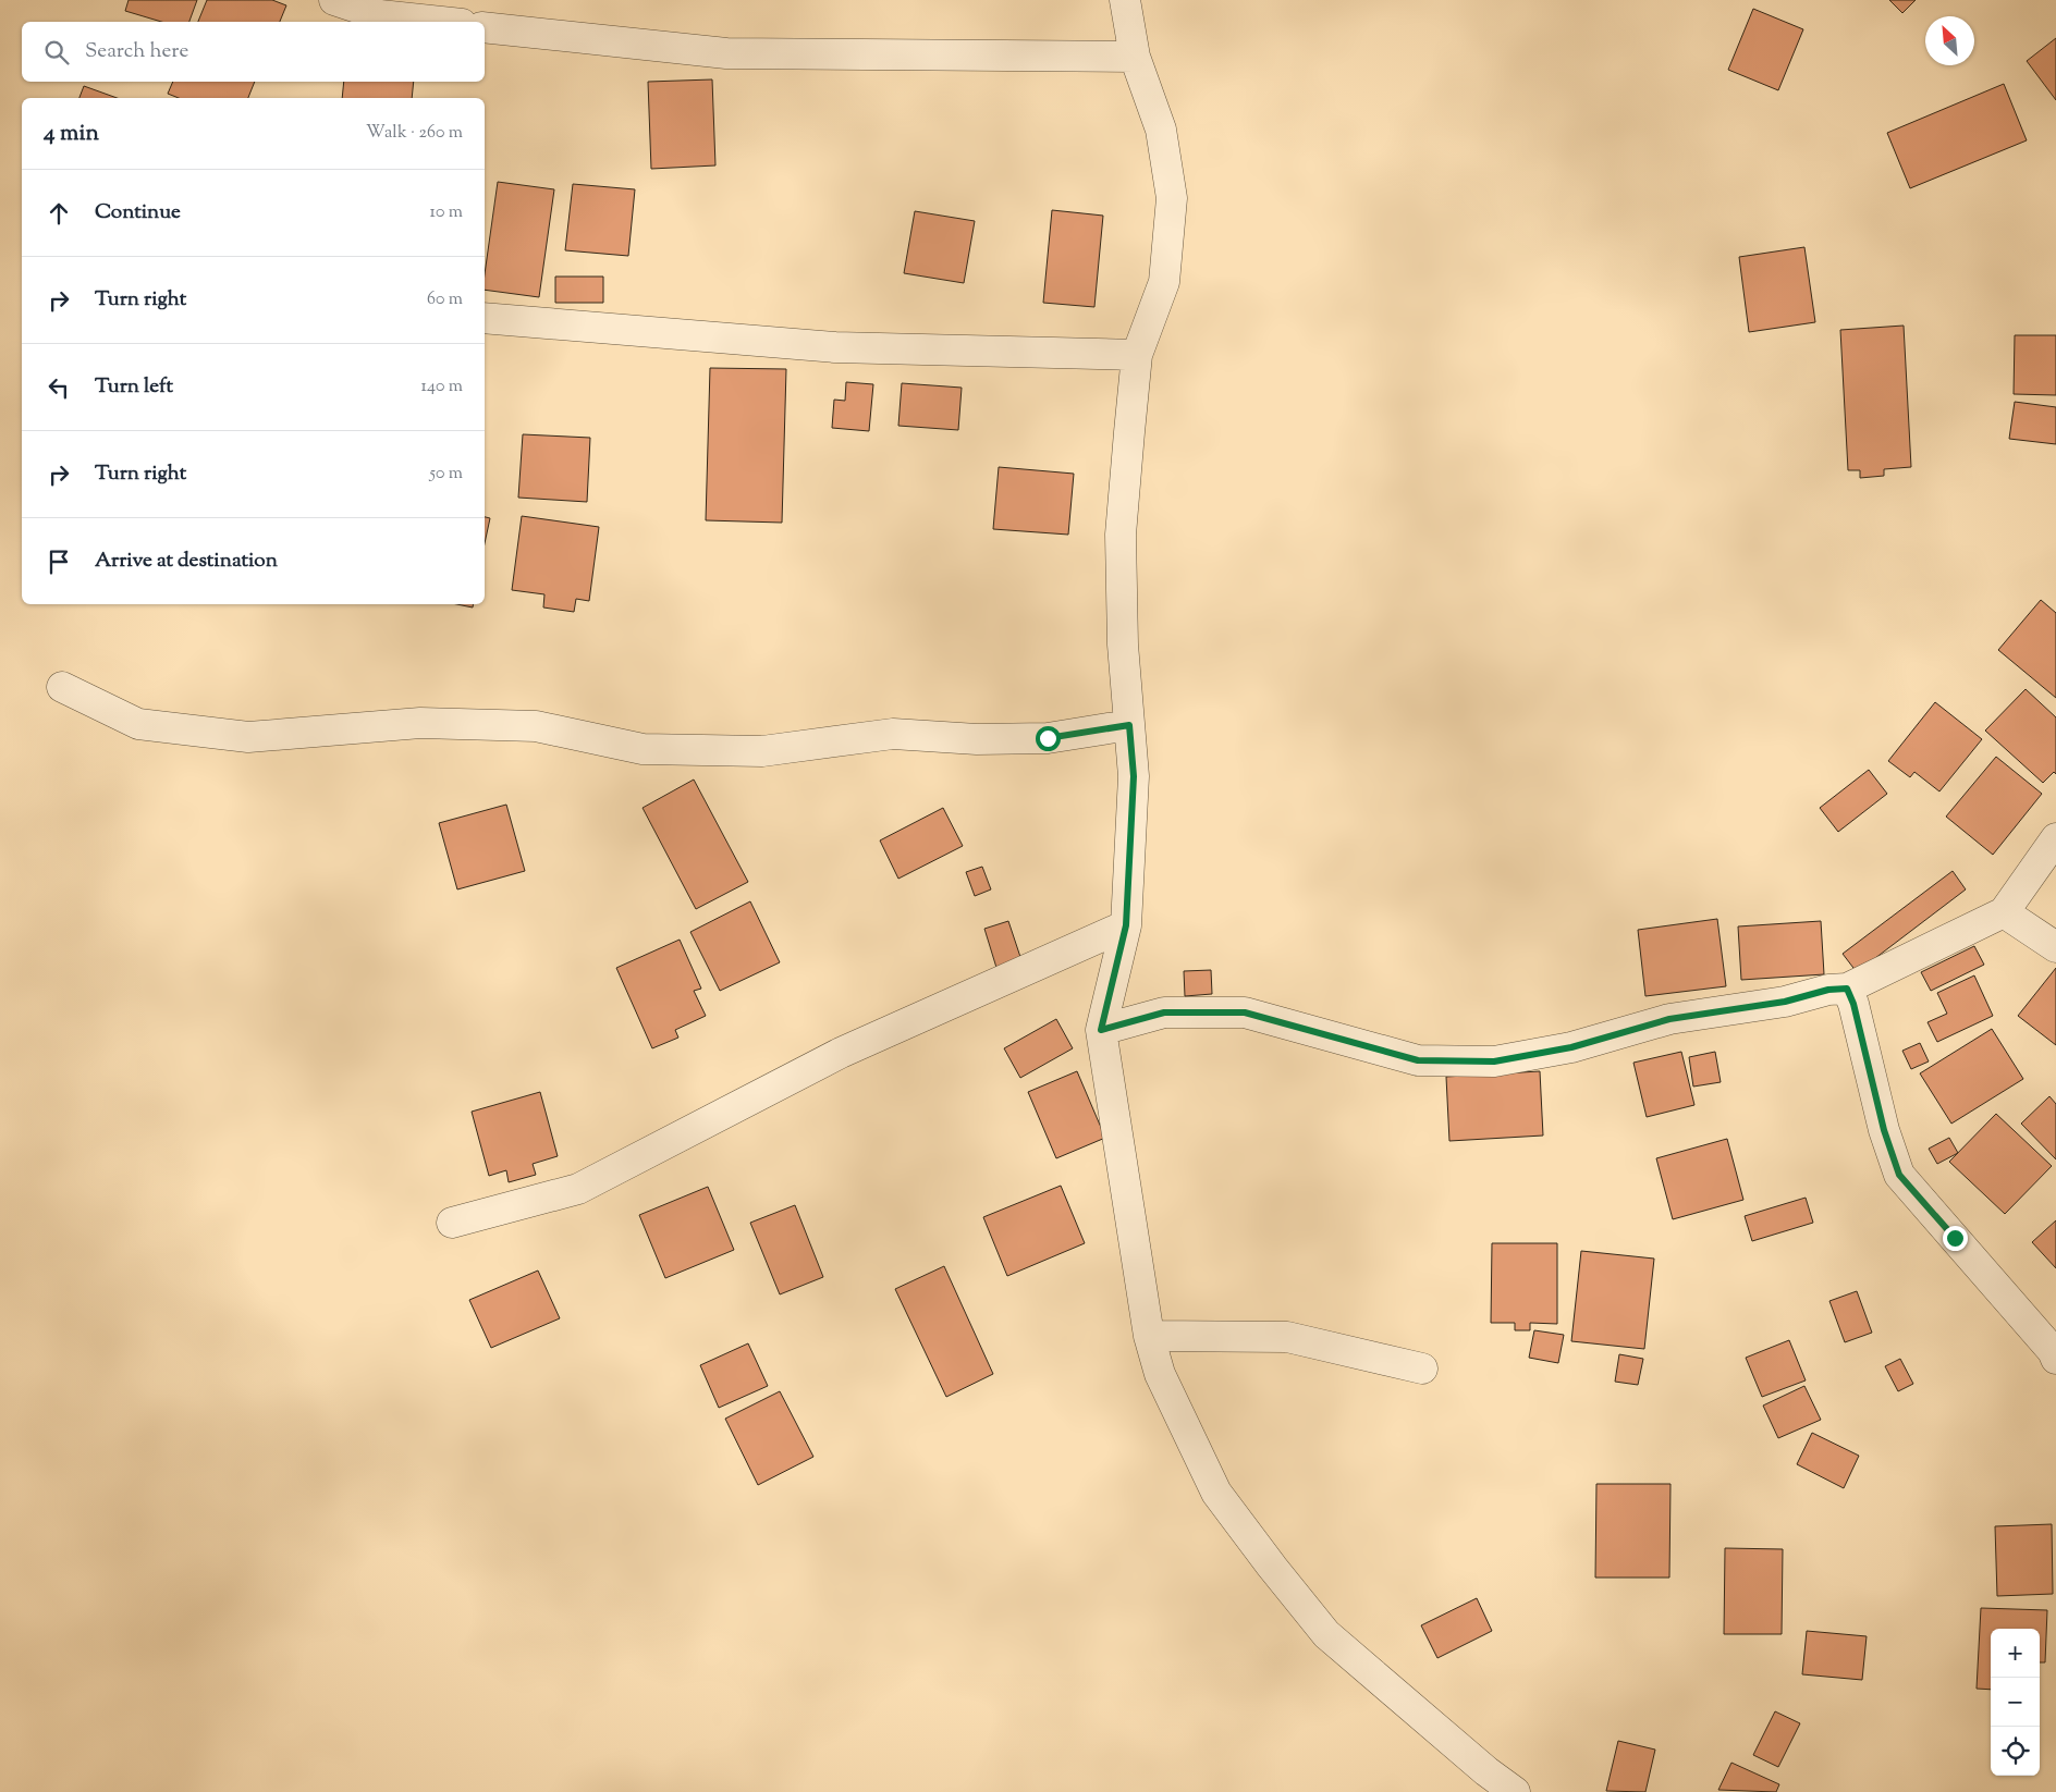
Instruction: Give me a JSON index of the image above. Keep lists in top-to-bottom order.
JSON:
{
  "north": "top left",
  "page": {
    "search": "Search here",
    "heading": ["4 min", "Walk · 260 m"],
    "list": [
      ["Continue", "10 m"],
      ["Turn right", "60 m"],
      ["Turn left", "140 m"],
      ["Turn right", "50 m"],
      "Arrive at destination"
    ],
    "map_buttons": ["+", "−"]
  }
}
